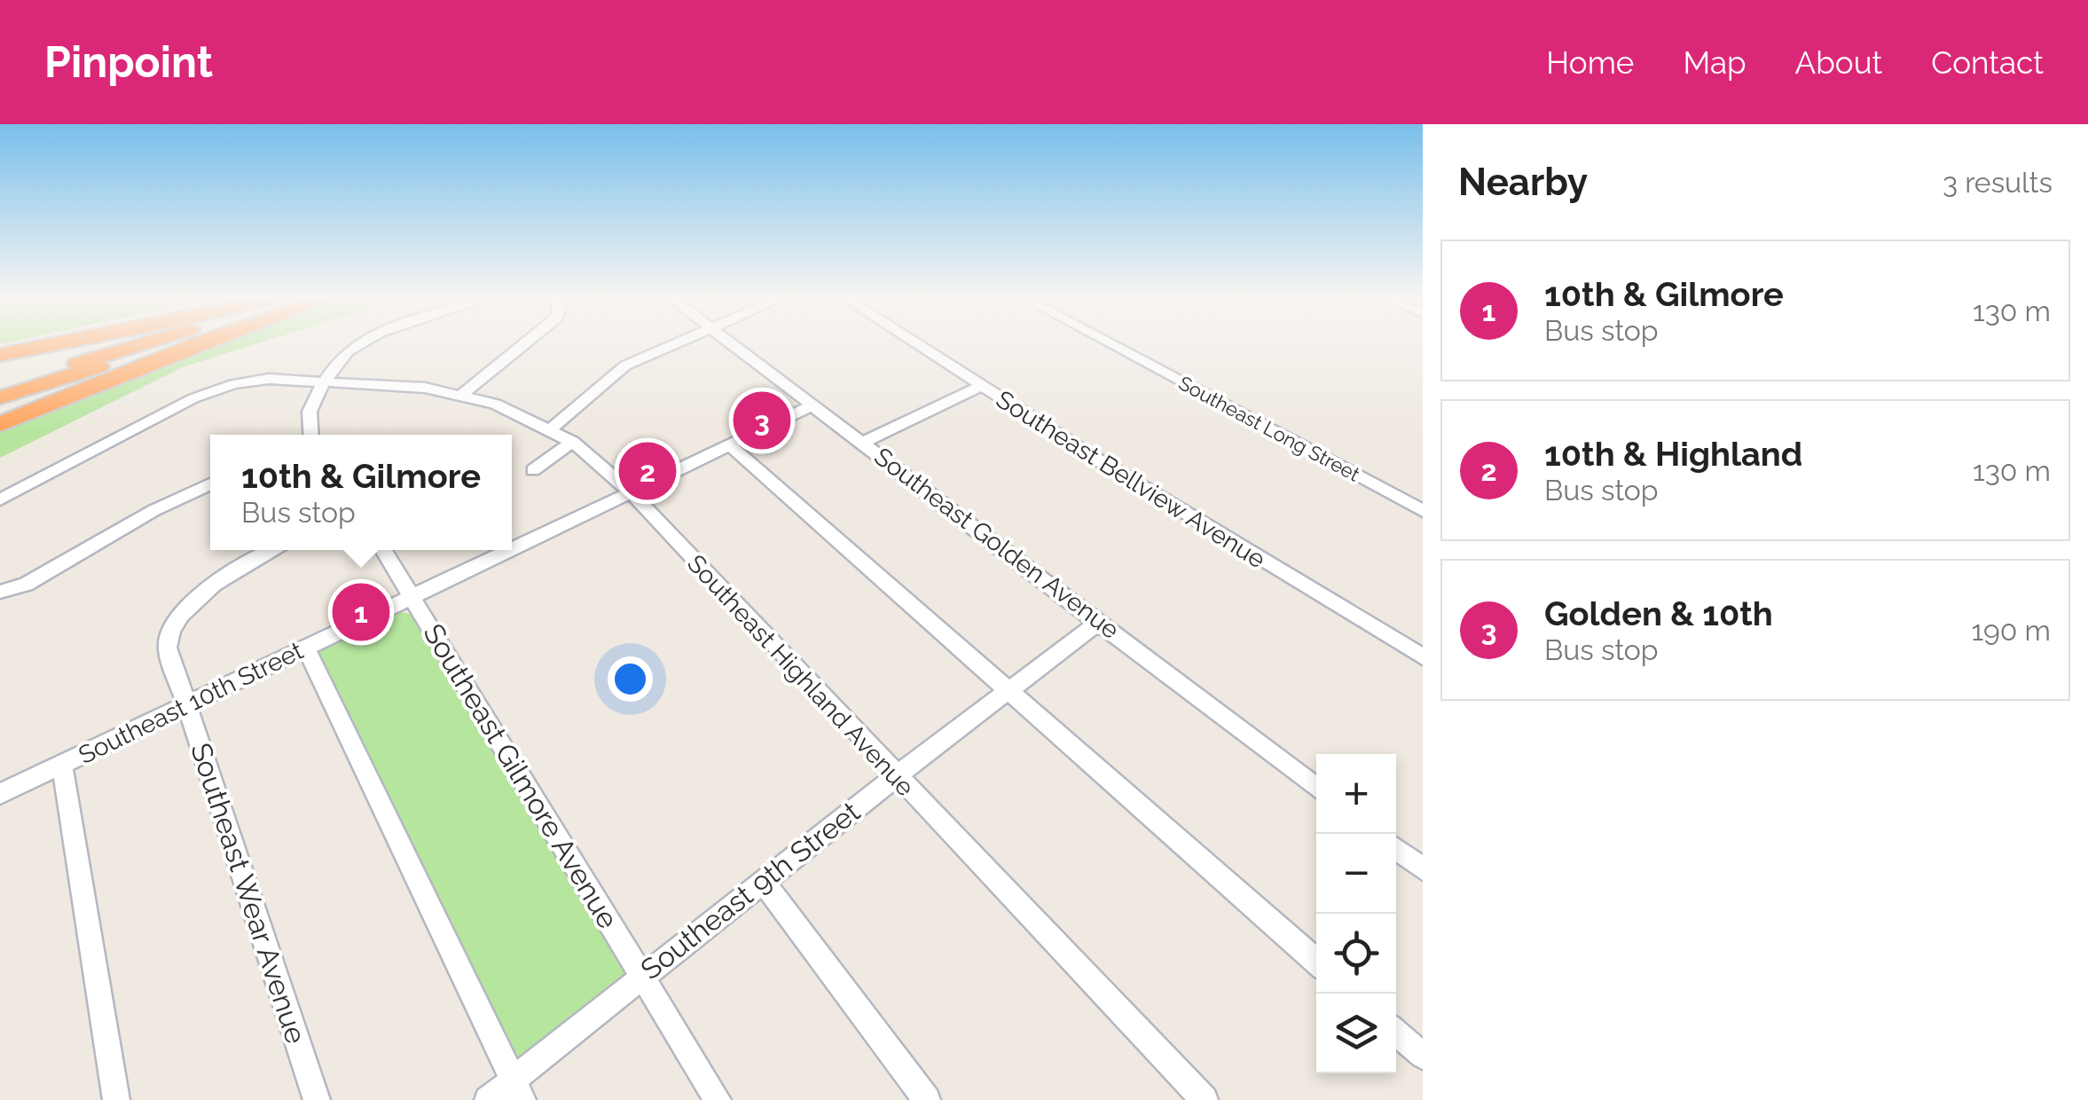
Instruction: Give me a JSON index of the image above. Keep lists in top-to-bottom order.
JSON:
{
  "streets": {
    "street": [
      "Southeast Long Street",
      "Southeast Bellview Avenue",
      "Southeast Golden Avenue",
      "Southeast Highland Avenue",
      "Southeast 10th Street",
      "Southeast Gilmore Avenue",
      "Southeast 9th Street",
      "Southeast Wear Avenue"
    ]
  },
  "crossings": [
    ["Southeast Golden Avenue", "Southeast 10th Street"],
    ["Southeast Golden Avenue", "Southeast 9th Street"],
    ["Southeast Highland Avenue", "Southeast 10th Street"],
    ["Southeast Highland Avenue", "Southeast 9th Street"],
    ["Southeast 10th Street", "Southeast Gilmore Avenue"],
    ["Southeast 10th Street", "Southeast Wear Avenue"],
    ["Southeast Gilmore Avenue", "Southeast 9th Street"]
  ],
  "page": {
    "header": "Pinpoint",
    "nav": [
      "Home",
      "Map",
      "About",
      "Contact"
    ],
    "heading": ["Nearby", "3 results"],
    "list": [
      {
        "mark": "1",
        "name": "10th & Gilmore",
        "note": "Bus stop",
        "value": "130 m"
      },
      {
        "mark": "2",
        "name": "10th & Highland",
        "note": "Bus stop",
        "value": "130 m"
      },
      {
        "mark": "3",
        "name": "Golden & 10th",
        "note": "Bus stop",
        "value": "190 m"
      }
    ],
    "pins": ["3", "2", "1"],
    "popup": ["10th & Gilmore", "Bus stop"],
    "map_buttons": ["+", "−"]
  }
}
